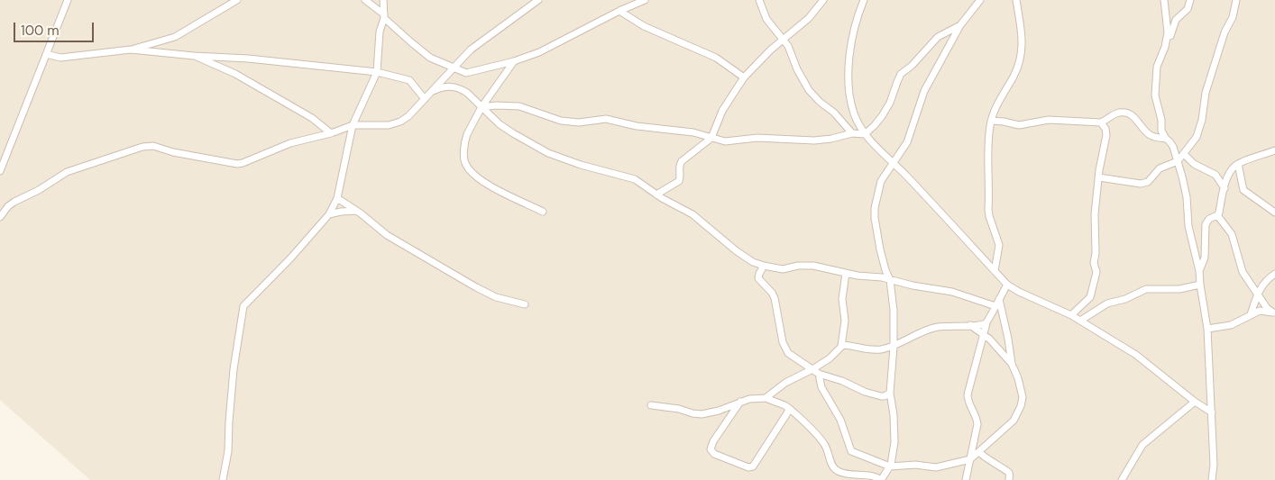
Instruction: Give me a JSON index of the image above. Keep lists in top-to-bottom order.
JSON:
{
  "scale_bar": "100 m"
}
